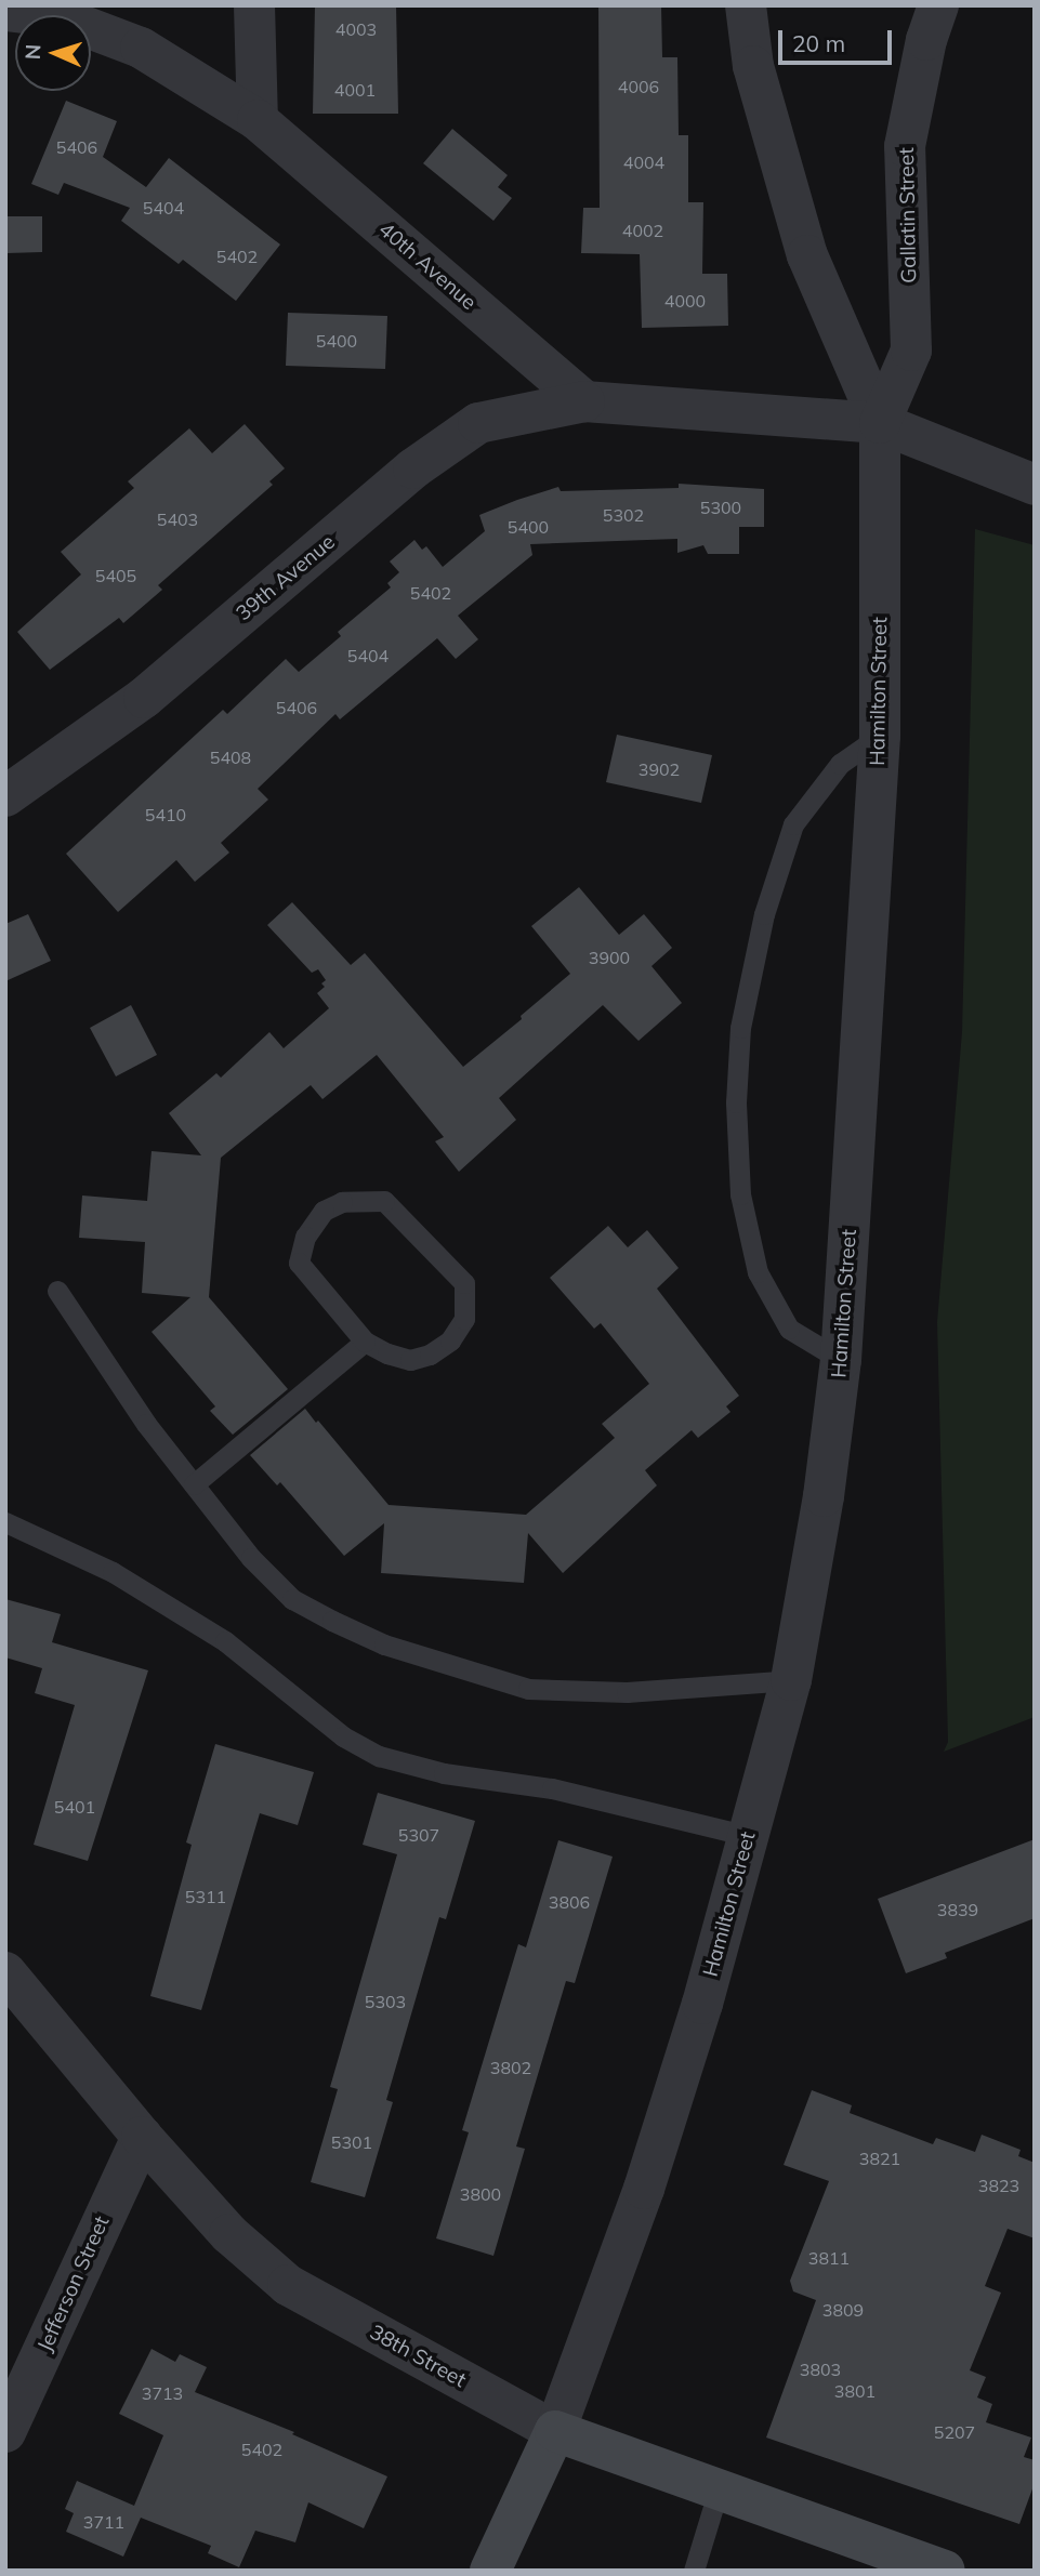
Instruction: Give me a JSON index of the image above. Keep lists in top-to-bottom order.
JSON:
{
  "streets": {
    "main road": ["Hamilton Street", "38th Street"],
    "street": [
      "Gallatin Street",
      "40th Avenue",
      "39th Avenue",
      "Jefferson Street"
    ]
  },
  "crossings": [
    ["Gallatin Street", "Hamilton Street"],
    ["40th Avenue", "39th Avenue"],
    ["Hamilton Street", "38th Street"],
    ["Jefferson Street", "38th Street"]
  ],
  "house_numbers": [
    "4003",
    "4006",
    "4001",
    "5406",
    "4004",
    "5404",
    "4002",
    "5402",
    "4000",
    "5400",
    "5300",
    "5302",
    "5403",
    "5400",
    "5405",
    "5402",
    "5404",
    "5406",
    "5408",
    "3902",
    "5410",
    "3900",
    "5401",
    "5307",
    "5311",
    "3806",
    "3839",
    "5303",
    "3802",
    "5301",
    "3821",
    "3823",
    "3800",
    "3811",
    "3809",
    "3803",
    "3801",
    "3713",
    "5207",
    "5402",
    "3711"
  ],
  "scale_bar": "20 m",
  "north": "left"
}
